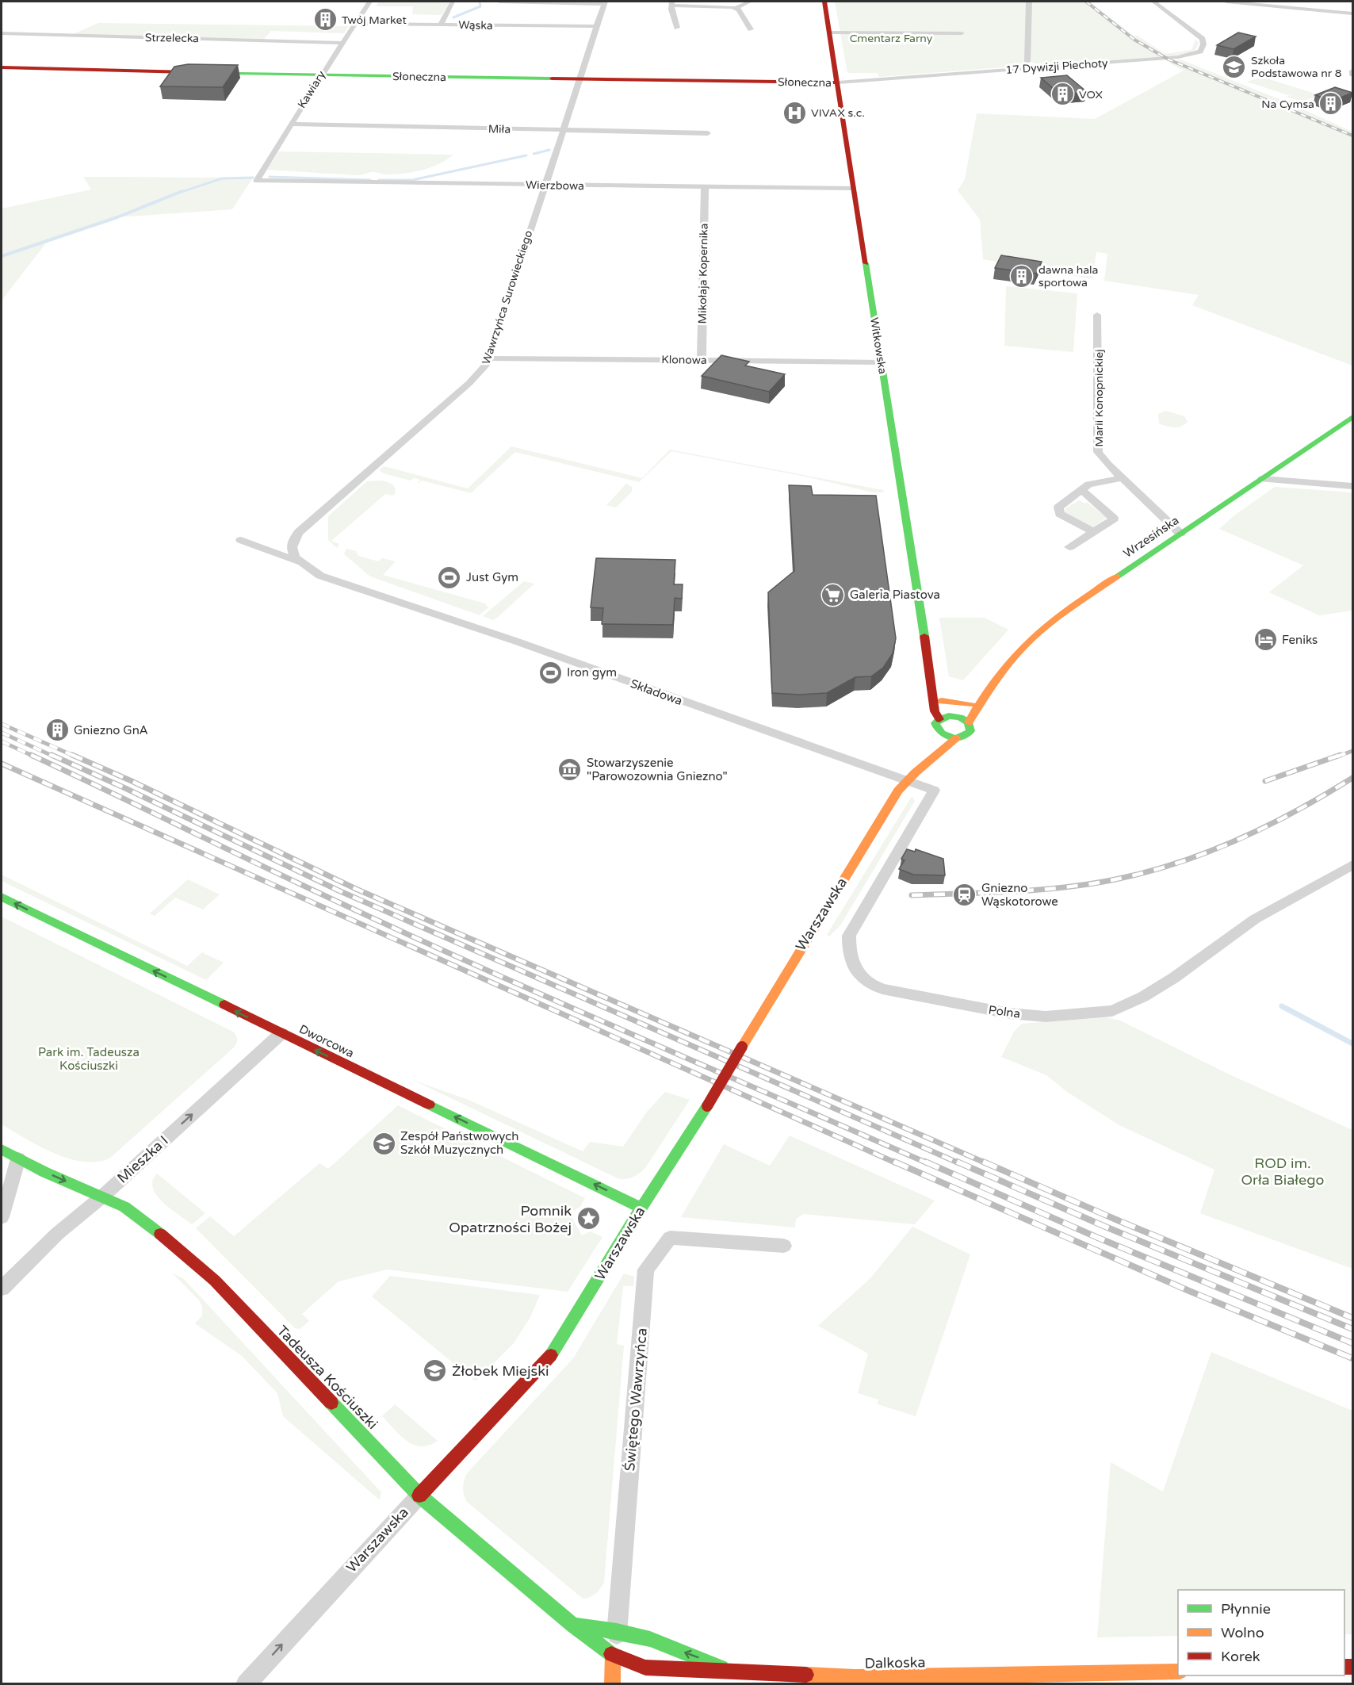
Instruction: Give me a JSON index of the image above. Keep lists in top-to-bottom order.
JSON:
{
  "streets": {
    "street": [
      "Wąska",
      "Strzelecka",
      "17 Dywizji Piechoty",
      "Słoneczna",
      "Kawiary",
      "Miła",
      "Wierzbowa",
      "Mikołaja Kopernika",
      "Wawrzyńca Surowieckiego",
      "Witkowska",
      "Klonowa",
      "Marii Konopnickiej",
      "Wrzesińska",
      "Składowa",
      "Warszawska",
      "Polna",
      "Dworcowa",
      "Mieszka I",
      "Tadeusza Kościuszki",
      "Świętego Wawrzyńca",
      "Dalkoska"
    ]
  },
  "crossings": [
    ["Wąska", "Kawiary"],
    ["Wąska", "Wawrzyńca Surowieckiego"],
    ["Strzelecka", "Kawiary"],
    ["17 Dywizji Piechoty", "Słoneczna"],
    ["17 Dywizji Piechoty", "Witkowska"],
    ["Słoneczna", "Kawiary"],
    ["Słoneczna", "Wawrzyńca Surowieckiego"],
    ["Słoneczna", "Witkowska"],
    ["Kawiary", "Miła"],
    ["Kawiary", "Wierzbowa"],
    ["Miła", "Wawrzyńca Surowieckiego"],
    ["Wierzbowa", "Mikołaja Kopernika"],
    ["Wierzbowa", "Wawrzyńca Surowieckiego"],
    ["Wierzbowa", "Witkowska"],
    ["Mikołaja Kopernika", "Klonowa"],
    ["Wawrzyńca Surowieckiego", "Klonowa"],
    ["Wawrzyńca Surowieckiego", "Składowa"],
    ["Witkowska", "Klonowa"],
    ["Witkowska", "Wrzesińska"],
    ["Marii Konopnickiej", "Wrzesińska"],
    ["Wrzesińska", "Warszawska"],
    ["Składowa", "Warszawska"],
    ["Składowa", "Polna"],
    ["Warszawska", "Polna"],
    ["Warszawska", "Dworcowa"],
    ["Warszawska", "Tadeusza Kościuszki"],
    ["Dworcowa", "Mieszka I"],
    ["Mieszka I", "Tadeusza Kościuszki"],
    ["Tadeusza Kościuszki", "Świętego Wawrzyńca"],
    ["Tadeusza Kościuszki", "Dalkoska"],
    ["Świętego Wawrzyńca", "Dalkoska"]
  ],
  "one_way": ["Dworcowa", "Mieszka I"],
  "parks": ["Cmentarz Farny", "Park im. Tadeusza Kościuszki", "ROD im. Orła Białego"],
  "places": {
    "building": [
      "Twój Market",
      "VOX",
      "Na Cymsa",
      "dawna hala sportowa",
      "Gniezno GnA"
    ],
    "school or university": ["Szkoła Podstawowa nr 8", "Zespół Państwowych Szkół Muzycznych", "Żłobek Miejski"],
    "hospital": ["VIVAX s.c."],
    "sports": ["Just Gym", "Iron gym"],
    "supermarket": ["Galeria Piastova"],
    "hotel": ["Feniks"],
    "museum": ["Stowarzyszenie \"Parowozownia Gniezno\""],
    "station": ["Gniezno Wąskotorowe"],
    "place": ["Pomnik Opatrzności Bożej"]
  },
  "legend": ["Płynnie", "Wolno", "Korek"]
}
